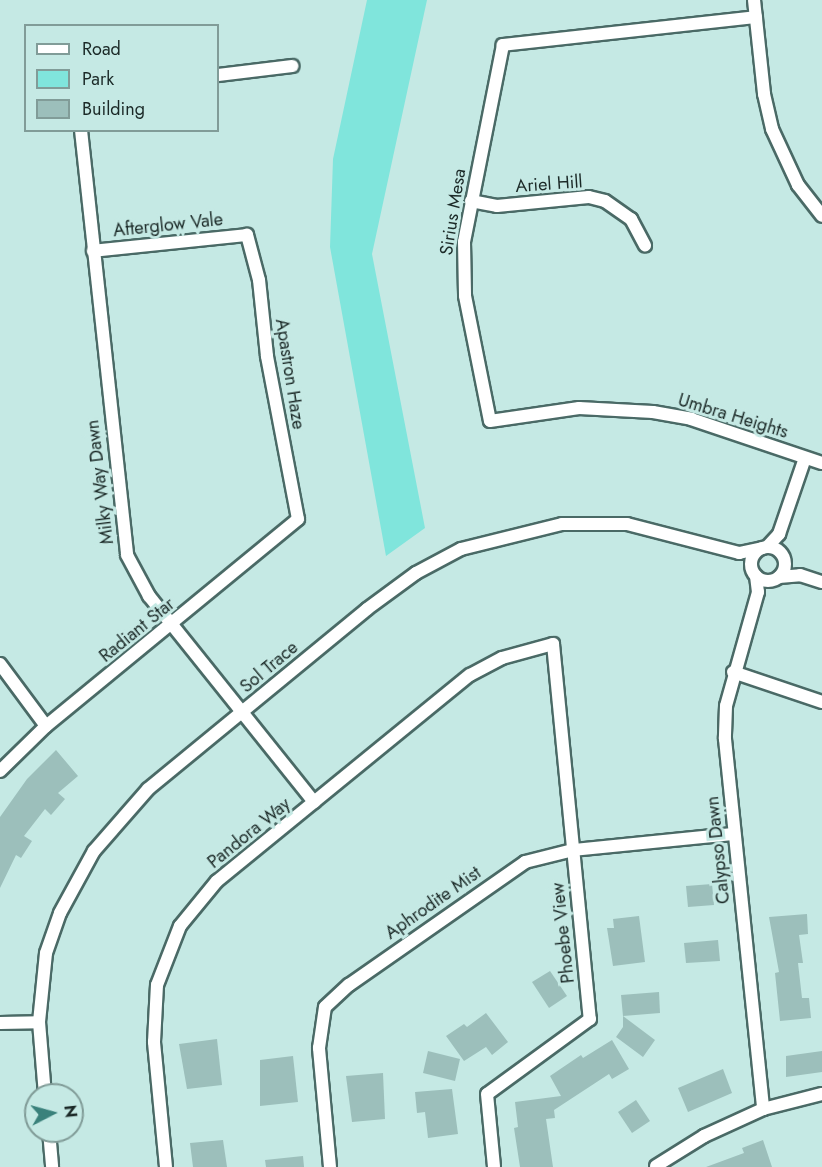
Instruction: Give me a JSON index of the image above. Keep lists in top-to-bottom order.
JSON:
{
  "streets": {
    "street": [
      "Ariel Hill",
      "Sirius Mesa",
      "Afterglow Vale",
      "Apastron Haze",
      "Umbra Heights",
      "Milky Way Dawn",
      "Radiant Star",
      "Sol Trace",
      "Pandora Way",
      "Calypso Dawn",
      "Aphrodite Mist",
      "Phoebe View"
    ]
  },
  "crossings": [
    ["Ariel Hill", "Sirius Mesa"],
    ["Sirius Mesa", "Umbra Heights"],
    ["Afterglow Vale", "Apastron Haze"],
    ["Afterglow Vale", "Milky Way Dawn"],
    ["Apastron Haze", "Radiant Star"],
    ["Milky Way Dawn", "Radiant Star"],
    ["Milky Way Dawn", "Sol Trace"],
    ["Milky Way Dawn", "Pandora Way"],
    ["Pandora Way", "Phoebe View"],
    ["Calypso Dawn", "Aphrodite Mist"],
    ["Aphrodite Mist", "Phoebe View"]
  ],
  "legend": ["Road", "Park", "Building"],
  "north": "right"
}
